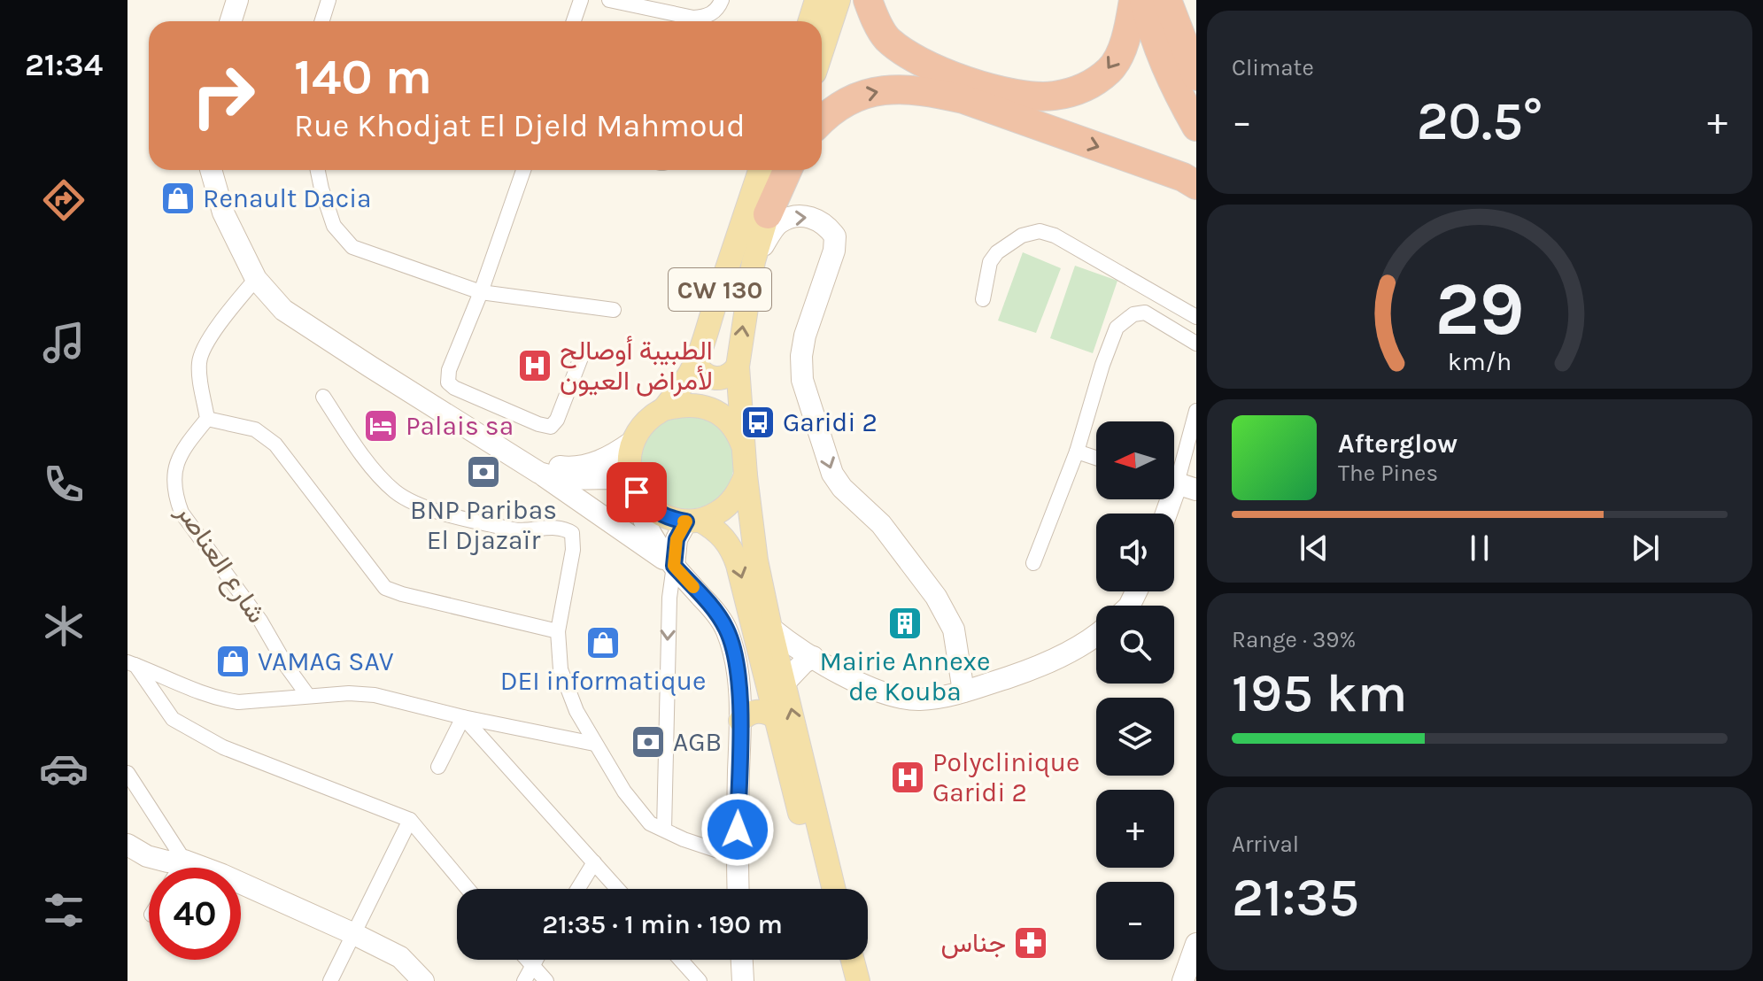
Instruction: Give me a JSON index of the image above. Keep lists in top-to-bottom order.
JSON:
{
  "streets": {
    "main road": ["CW 130"],
    "street": ["شارع العناصر"]
  },
  "places": {
    "shop": ["Renault Dacia", "DEI informatique", "VAMAG SAV"],
    "hospital": ["الطبيبة أوصالح لأمراض العيون", "Polyclinique Garidi 2"],
    "bus stop": ["Garidi 2"],
    "hotel": ["Palais sa"],
    "bank": ["BNP Paribas El Djazaïr", "AGB"],
    "building": ["Mairie Annexe de Kouba"],
    "pharmacy": ["جناس"]
  },
  "north": "left",
  "page": {
    "tabs": "21:34",
    "tile": [
      "Climate",
      ["Range · 39%", "195 km"],
      ["Arrival", "21:35"]
    ],
    "turn": ["140 m", "Rue Khodjat El Djeld Mahmoud"],
    "heat": ["−", "20.5°", "+"],
    "song": ["Afterglow", "The Pines"],
    "map_buttons": ["+", "−"],
    "limit": "40",
    "trip": "21:35 · 1 min · 190 m",
    "gauge": ["29", "km/h"]
  }
}
